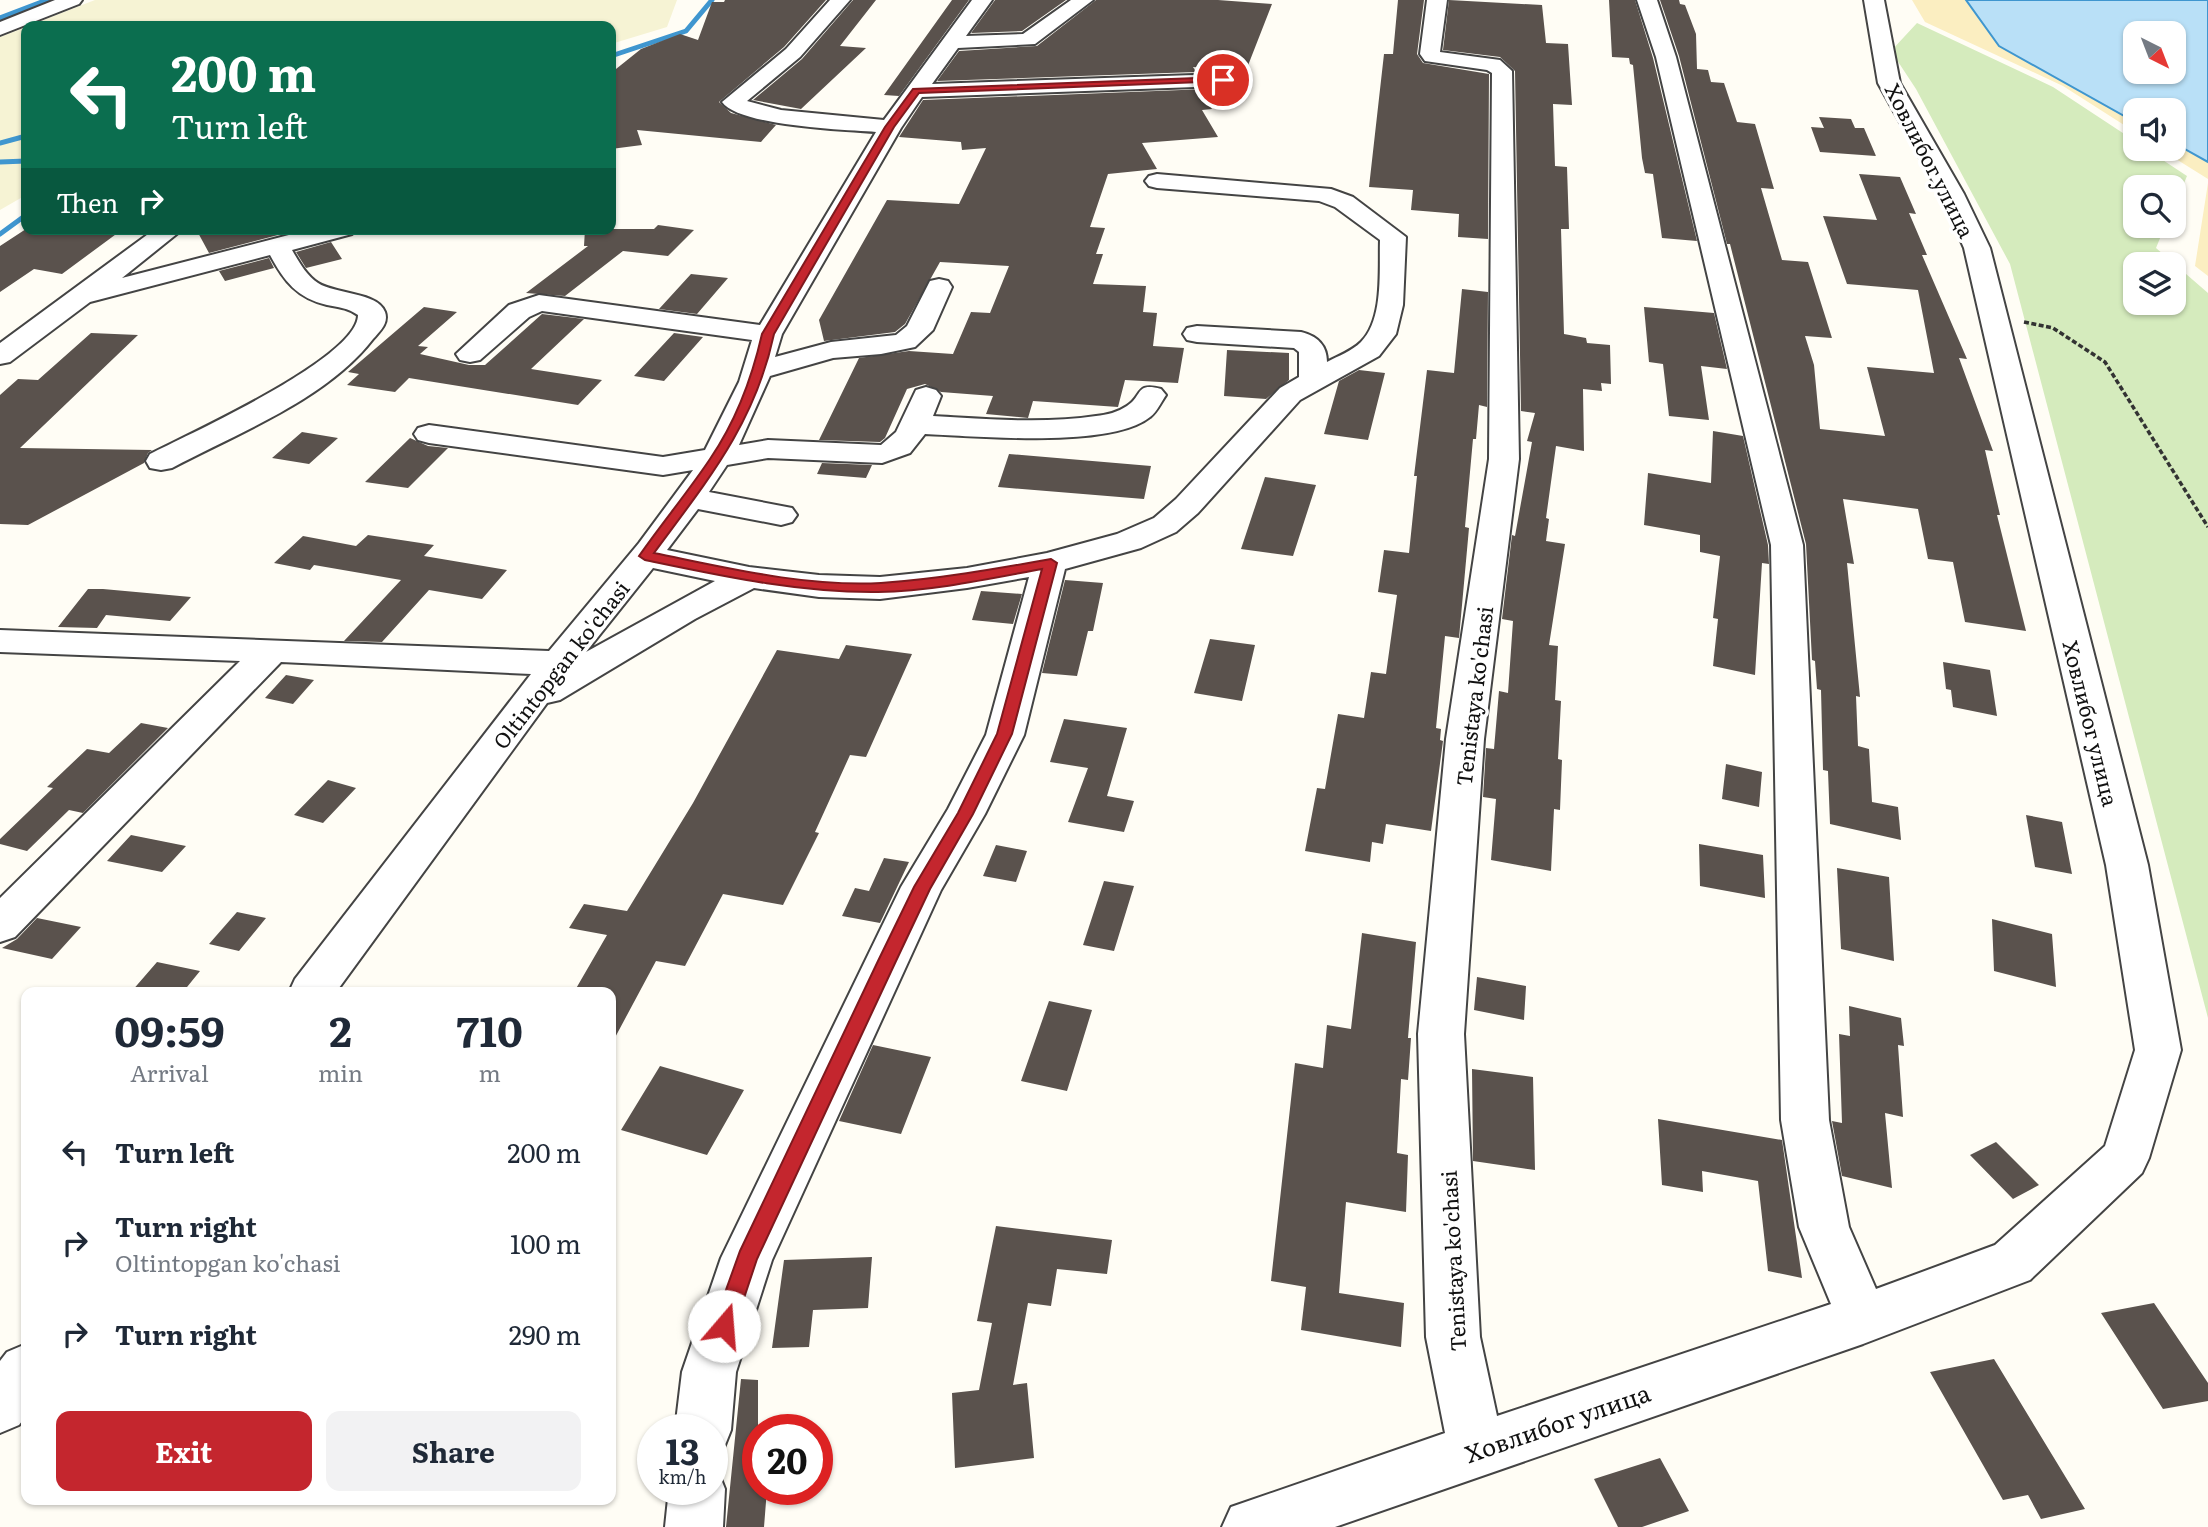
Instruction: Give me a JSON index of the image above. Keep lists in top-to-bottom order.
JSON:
{
  "streets": {
    "street": ["Ховлибог улица", "Oltintopgan ko'chasi", "Tenistaya ko'chasi"]
  },
  "crossings": [
    ["Ховлибог улица", "Tenistaya ko'chasi"]
  ],
  "north": "bottom right",
  "page": {
    "turn": ["200 m", "Turn left"],
    "then": "Then",
    "eta": [
      "09:59",
      "Arrival",
      "2",
      "min",
      "710",
      "m"
    ],
    "list": [
      {
        "name": "Turn left",
        "value": "200 m"
      },
      {
        "name": "Turn right",
        "note": "Oltintopgan ko'chasi",
        "value": "100 m"
      },
      {
        "name": "Turn right",
        "value": "290 m"
      }
    ],
    "buttons": ["Exit", "Share"],
    "speed": "13 km/h",
    "limit": "20"
  }
}
